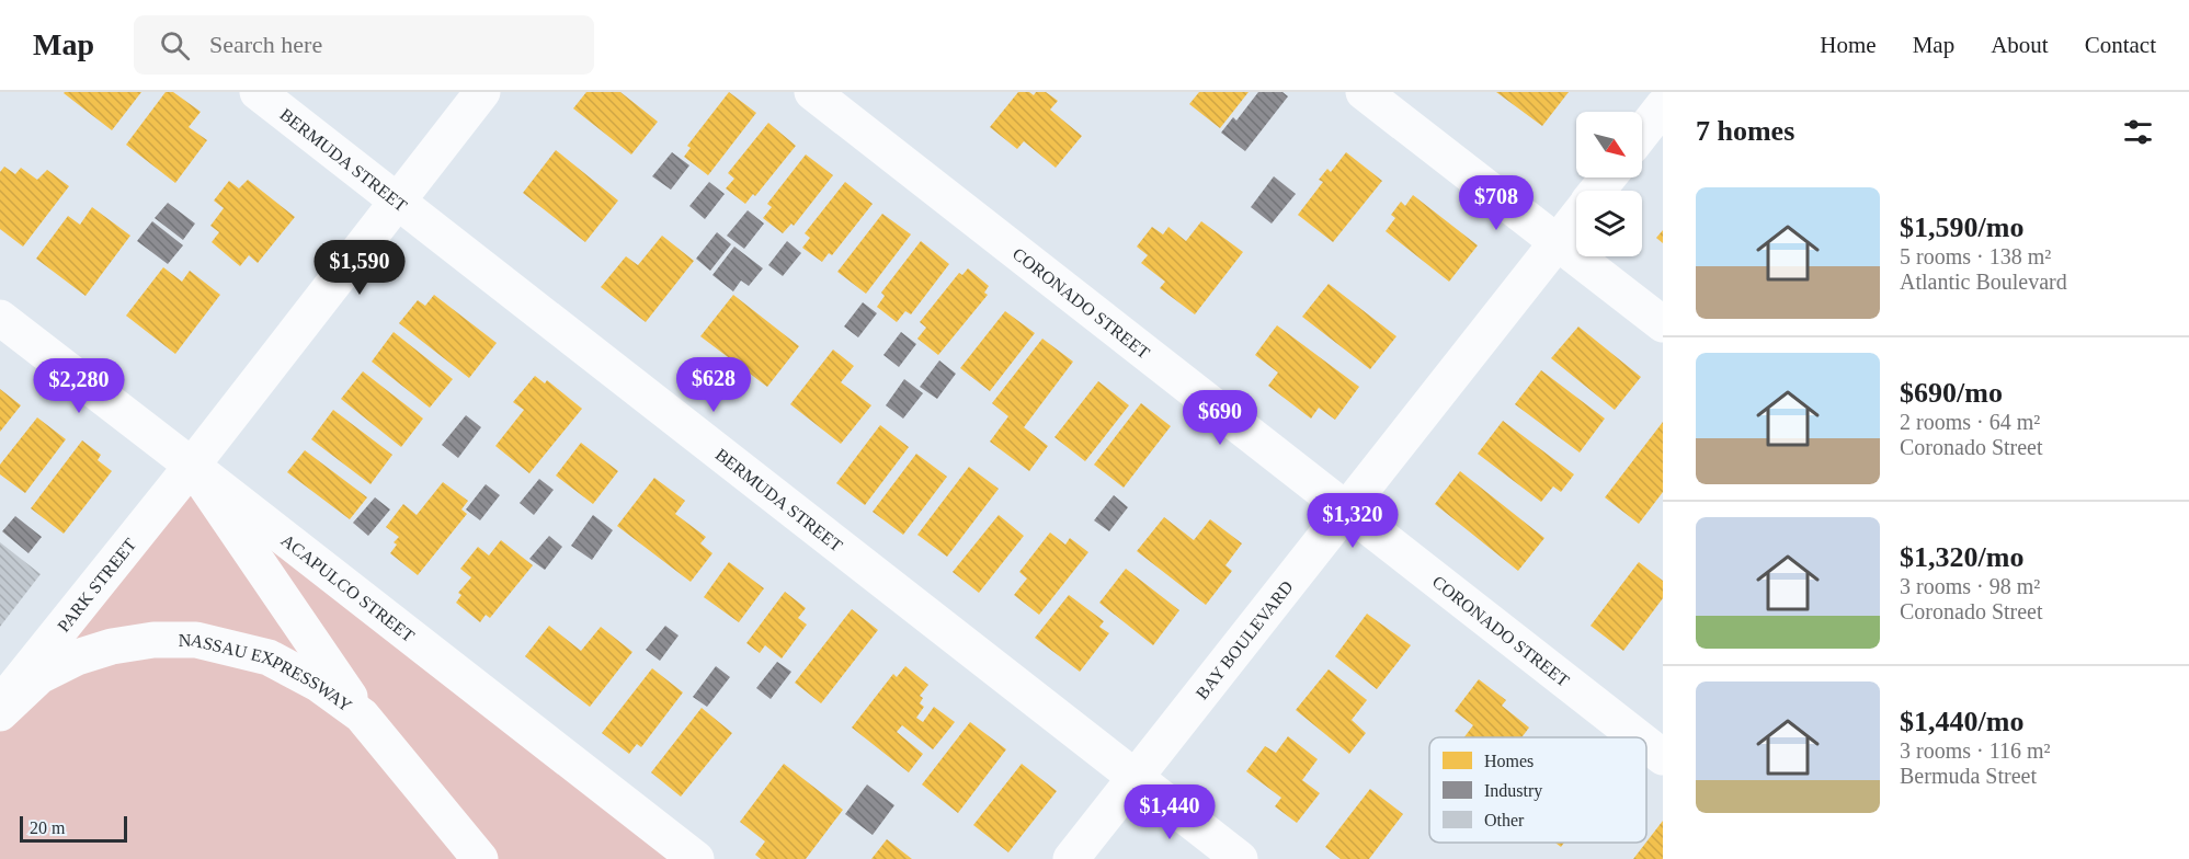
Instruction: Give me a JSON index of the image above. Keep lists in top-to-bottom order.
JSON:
{
  "streets": {
    "main road": [
      "BERMUDA STREET",
      "CORONADO STREET",
      "PARK STREET",
      "ACAPULCO STREET",
      "BAY BOULEVARD",
      "NASSAU EXPRESSWAY"
    ]
  },
  "crossings": [
    ["BERMUDA STREET", "PARK STREET"],
    ["BERMUDA STREET", "BAY BOULEVARD"],
    ["CORONADO STREET", "BAY BOULEVARD"],
    ["PARK STREET", "ACAPULCO STREET"]
  ],
  "legend": ["Homes", "Industry", "Other"],
  "scale_bar": "20 m",
  "north": "bottom right",
  "page": {
    "header": "Map",
    "search": "Search here",
    "nav": [
      "Home",
      "Map",
      "About",
      "Contact"
    ],
    "heading": "7 homes",
    "list": [
      {
        "name": "$1,590/mo",
        "note": "5 rooms · 138 m² · Atlantic Boulevard"
      },
      {
        "name": "$690/mo",
        "note": "2 rooms · 64 m² · Coronado Street"
      },
      {
        "name": "$1,320/mo",
        "note": "3 rooms · 98 m² · Coronado Street"
      },
      {
        "name": "$1,440/mo",
        "note": "3 rooms · 116 m² · Bermuda Street"
      }
    ],
    "price": [
      "$708",
      "$1,590",
      "$628",
      "$2,280",
      "$690",
      "$1,320",
      "$1,440"
    ],
    "scale": "20 m"
  }
}
